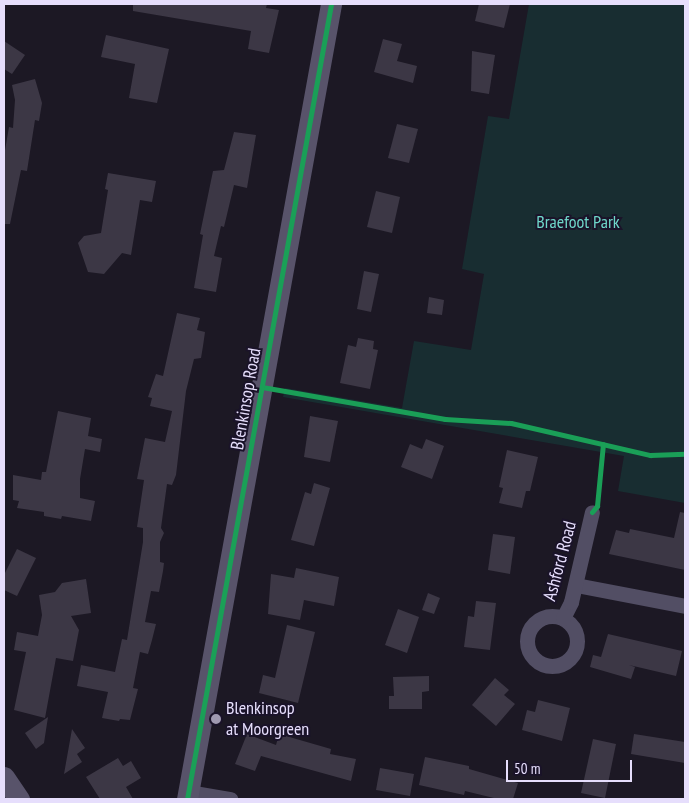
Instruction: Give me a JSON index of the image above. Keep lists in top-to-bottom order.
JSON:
{
  "streets": {
    "street": ["Blenkinsop Road", "Ashford Road"]
  },
  "parks": ["Braefoot Park"],
  "places": ["Blenkinsop at Moorgreen"],
  "scale_bar": "50 m"
}
